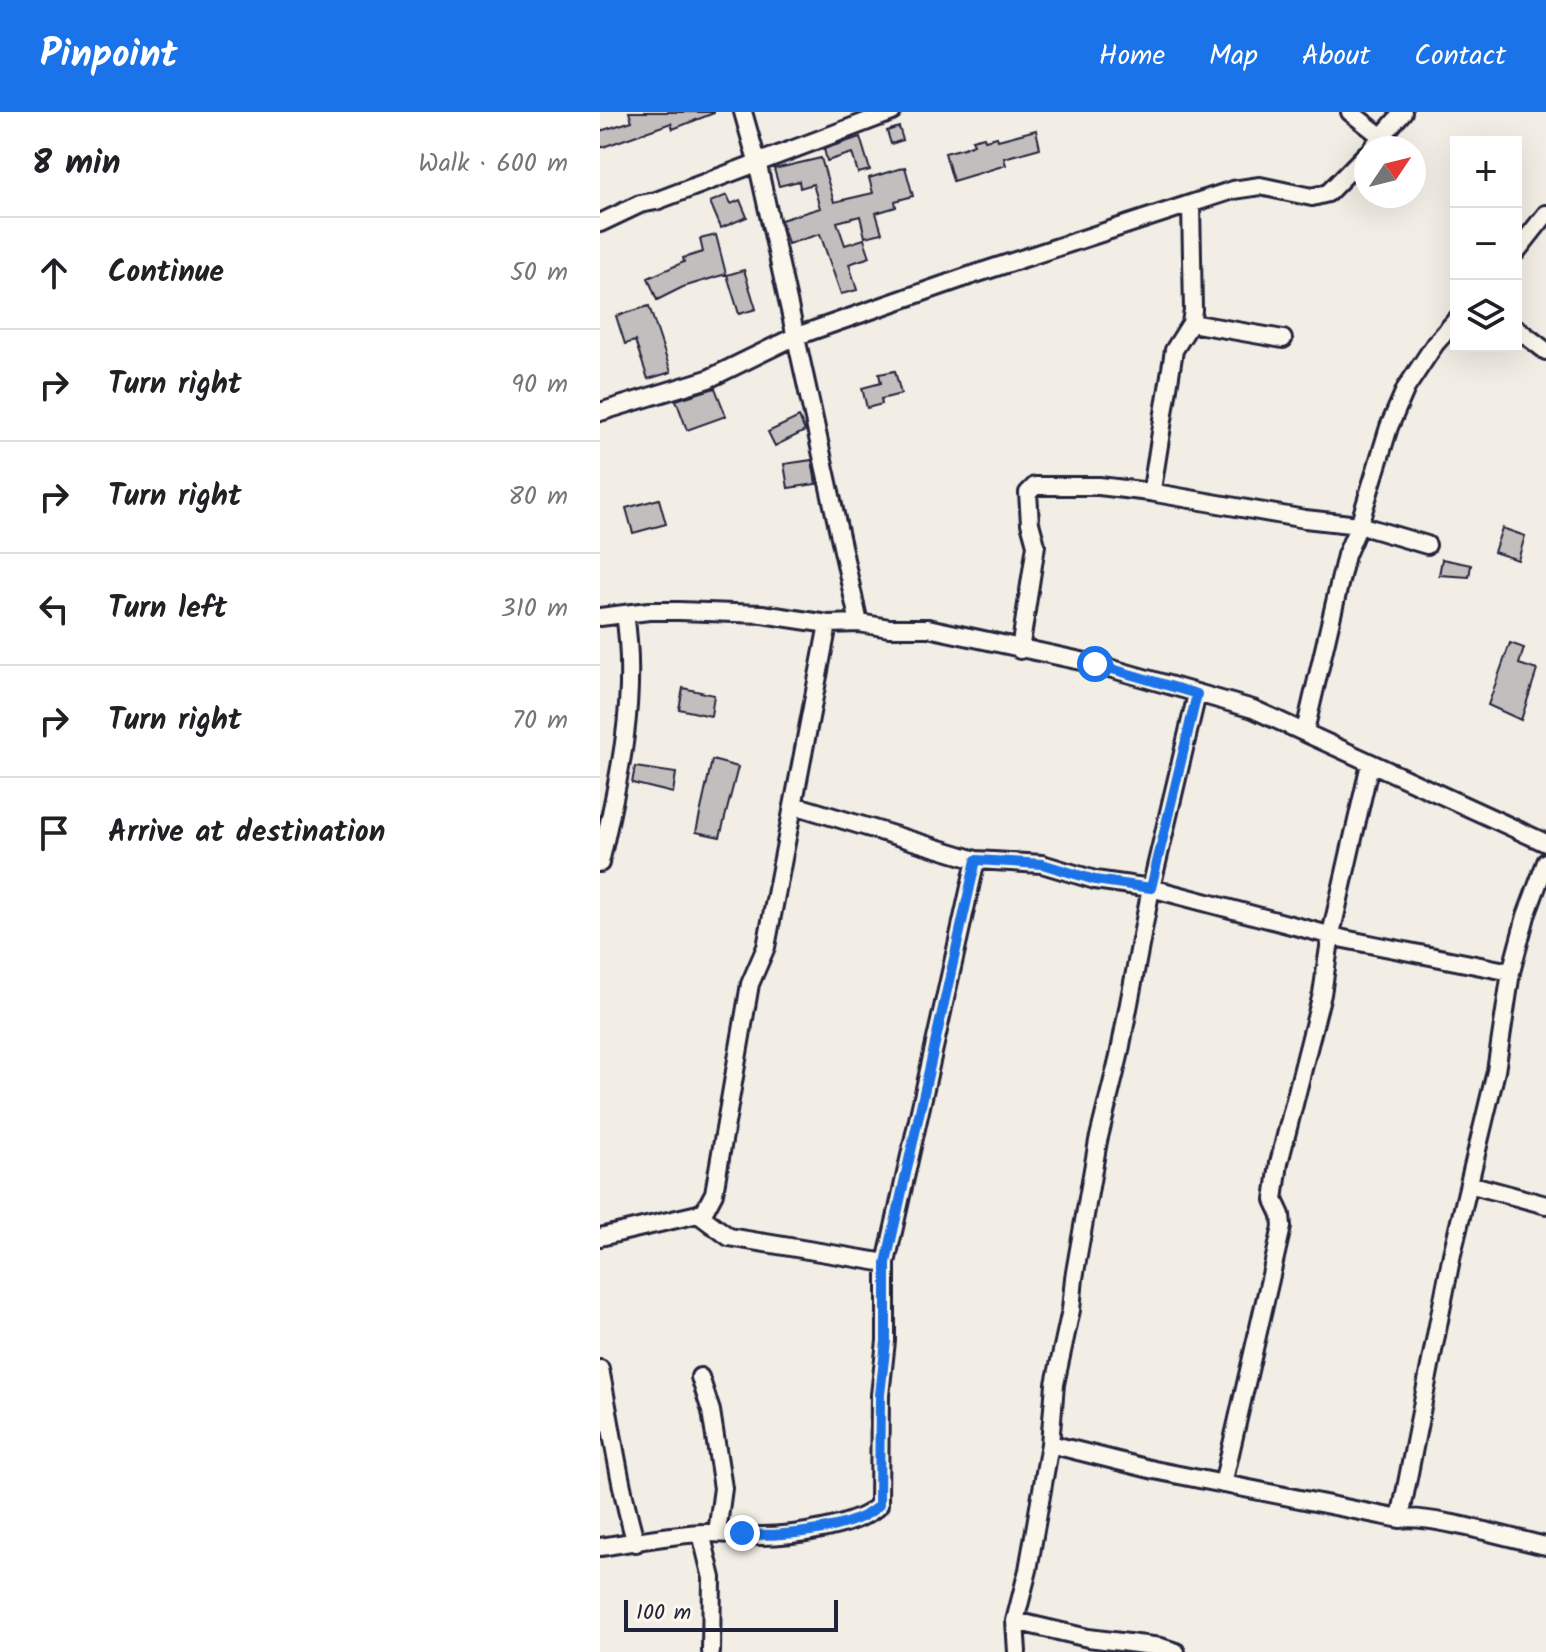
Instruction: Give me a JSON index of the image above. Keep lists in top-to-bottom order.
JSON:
{
  "scale_bar": "100 m",
  "north": "top right",
  "page": {
    "header": "Pinpoint",
    "nav": [
      "Home",
      "Map",
      "About",
      "Contact"
    ],
    "heading": ["8 min", "Walk · 600 m"],
    "map_buttons": ["+", "−"],
    "list": [
      ["Continue", "50 m"],
      ["Turn right", "90 m"],
      ["Turn right", "80 m"],
      ["Turn left", "310 m"],
      ["Turn right", "70 m"],
      "Arrive at destination"
    ],
    "scale": "100 m"
  }
}
